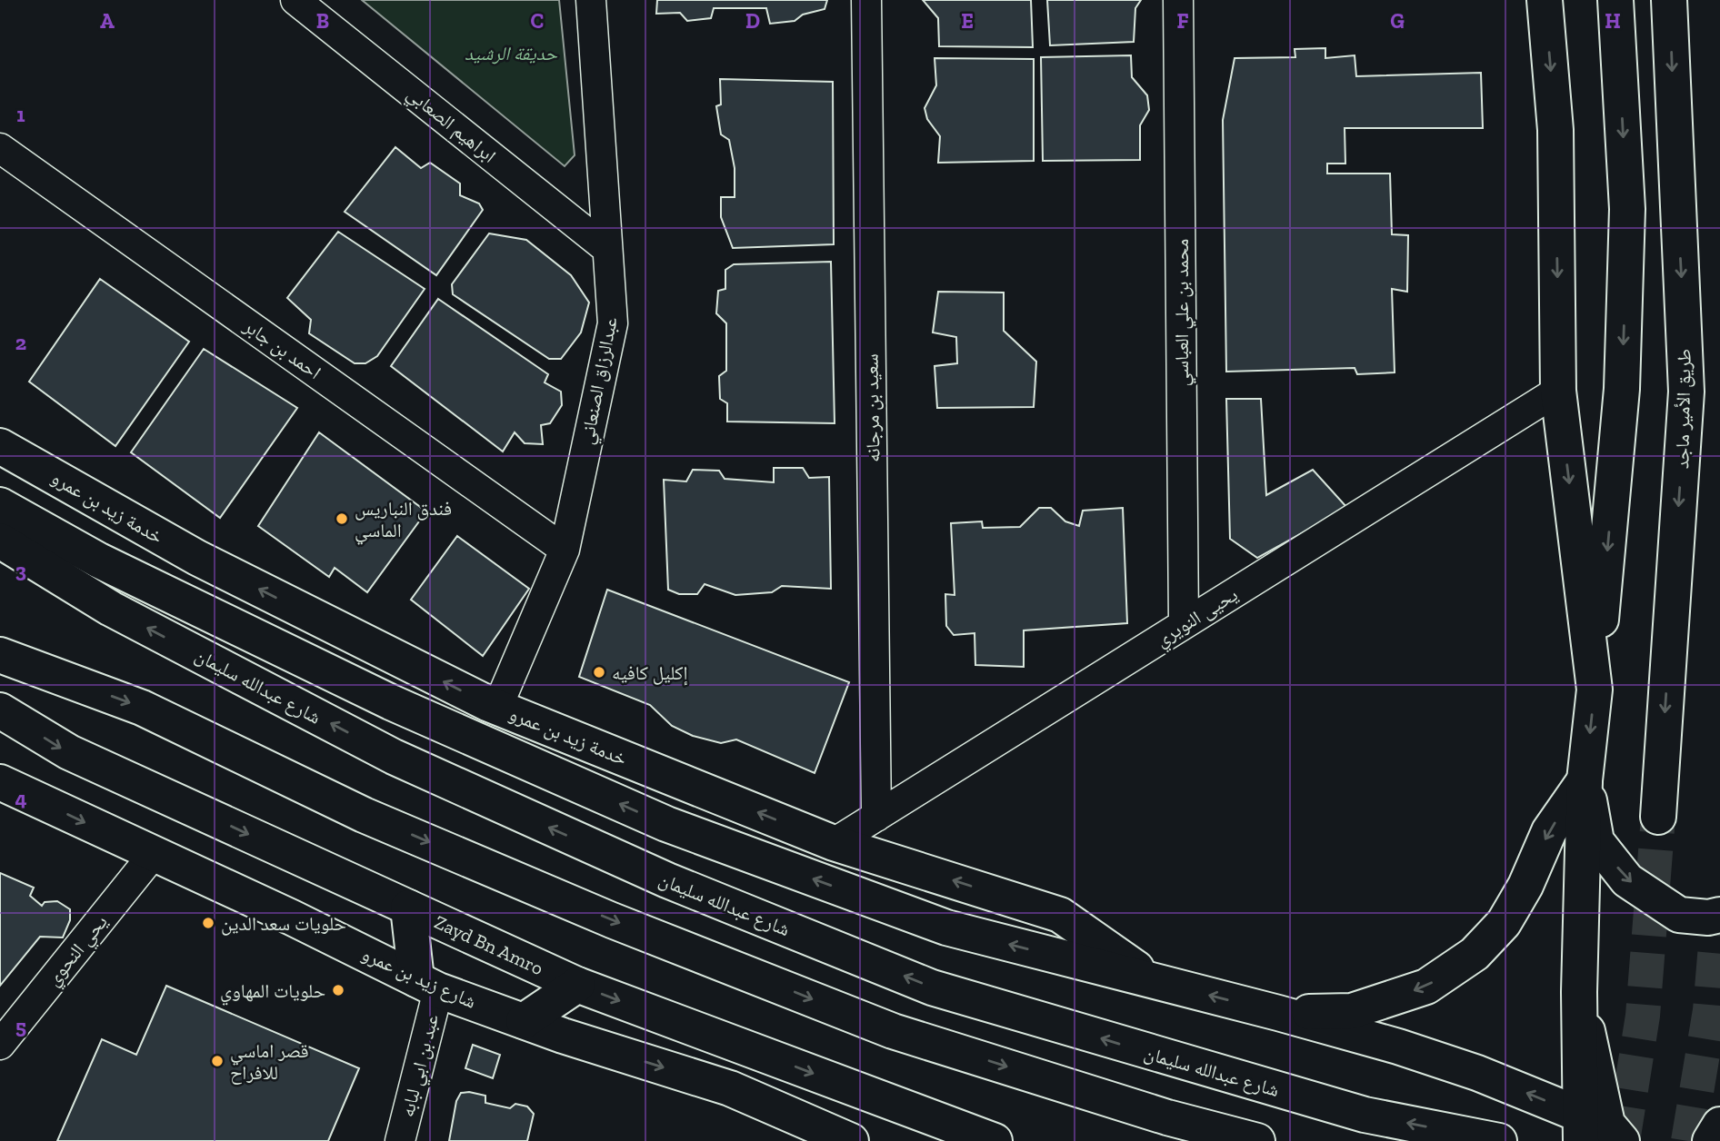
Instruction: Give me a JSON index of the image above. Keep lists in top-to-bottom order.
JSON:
{
  "streets": {
    "main road": [
      "طريق الأمير ماجد",
      "خدمة زيد بن عمرو",
      "شارع عبدالله سليمان",
      "Zayd Bn Amro",
      "شارع زيد بن عمرو"
    ],
    "street": [
      "ابراهيم الصعابي",
      "محمد بن علي العباسي",
      "احمد بن جابر",
      "عبدالرزاق الصنعاني",
      "سعيد بن مرجانه",
      "يحيى النويري",
      "يحي النحوي",
      "عبد بن ابي لبابه"
    ]
  },
  "crossings": [
    ["ابراهيم الصعابي", "عبدالرزاق الصنعاني"],
    ["محمد بن علي العباسي", "يحيى النويري"],
    ["احمد بن جابر", "عبدالرزاق الصنعاني"],
    ["عبدالرزاق الصنعاني", "خدمة زيد بن عمرو"],
    ["سعيد بن مرجانه", "يحيى النويري"],
    ["خدمة زيد بن عمرو", "يحيى النويري"],
    ["يحي النحوي", "شارع زيد بن عمرو"],
    ["شارع زيد بن عمرو", "عبد بن ابي لبابه"]
  ],
  "parks": ["حديقة الرشيد"],
  "places": [
    "فندق النباريس الماسي",
    "إكليل كافيه",
    "حلويات سعد الدين",
    "حلويات المهاوي",
    "قصر اماسي للافراح"
  ],
  "grid": {
    "columns": [
      "A",
      "B",
      "C",
      "D",
      "E",
      "F",
      "G",
      "H"
    ],
    "rows": [
      "1",
      "2",
      "3",
      "4",
      "5"
    ]
  }
}
